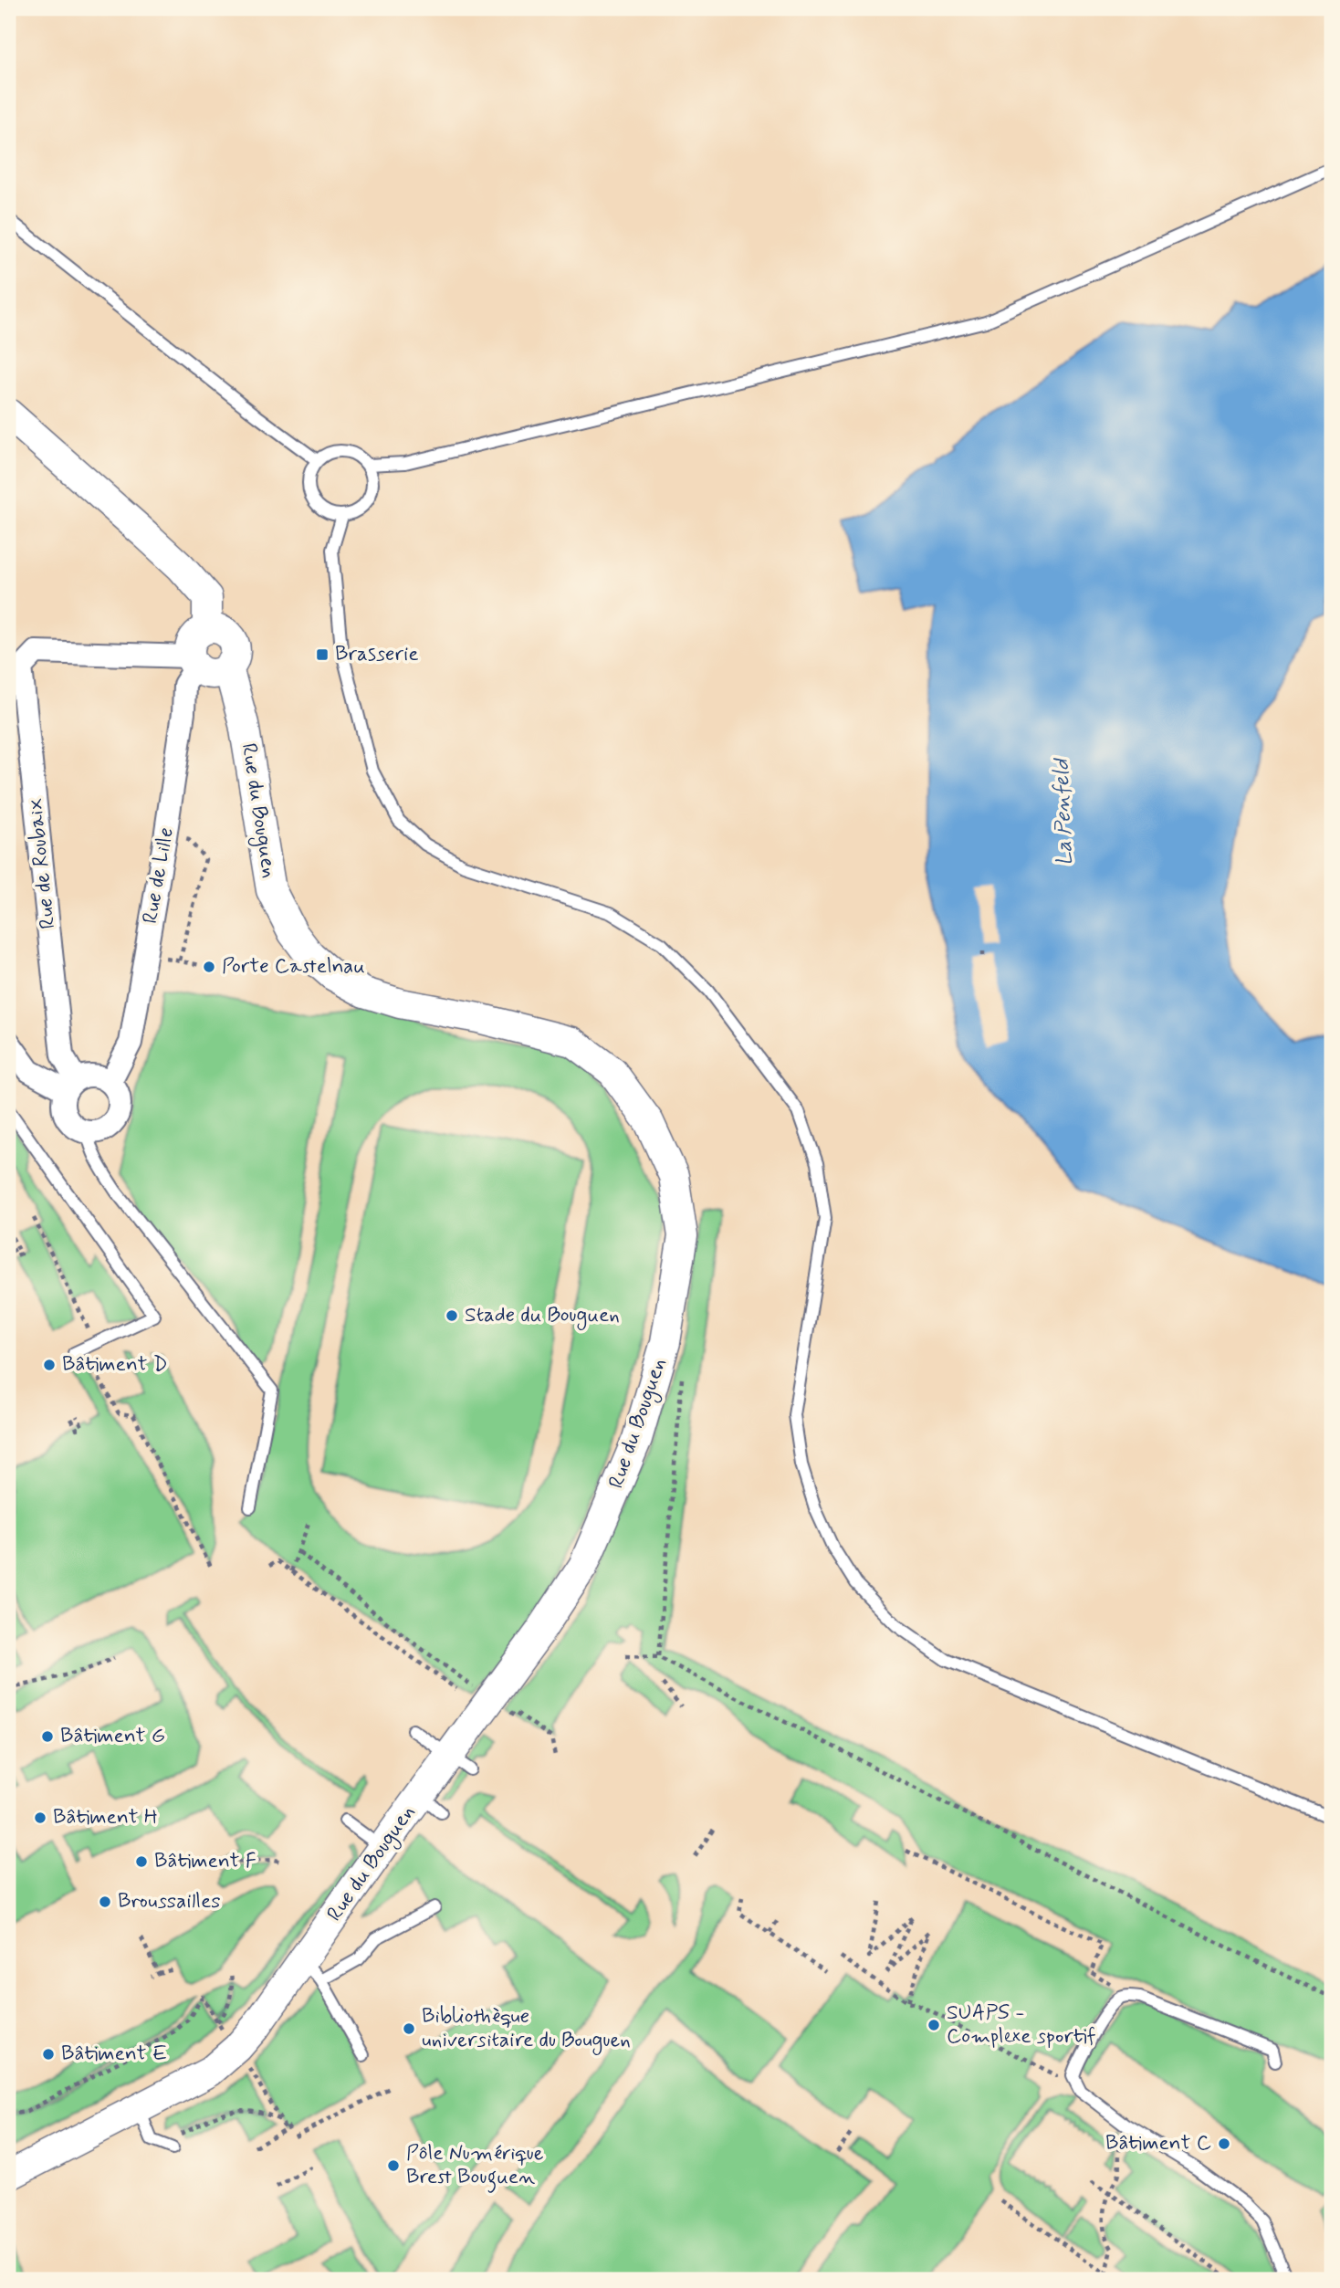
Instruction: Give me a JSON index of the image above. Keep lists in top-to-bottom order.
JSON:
{
  "streets": {
    "street": ["Rue du Bouguen", "Rue de Roubaix", "Rue de Lille"]
  },
  "crossings": [
    ["Rue du Bouguen", "Rue de Roubaix"],
    ["Rue du Bouguen", "Rue de Lille"],
    ["Rue de Roubaix", "Rue de Lille"]
  ],
  "water": ["La Penfeld"],
  "places": {
    "transit": ["Brasserie"],
    "other": [
      "Porte Castelnau",
      "Stade du Bouguen",
      "Bâtiment D",
      "Bâtiment G",
      "Bâtiment H",
      "Bâtiment F",
      "Broussailles",
      "SUAPS - Complexe sportif",
      "Bibliothèque universitaire du Bouguen",
      "Bâtiment E",
      "Bâtiment C",
      "Pôle Numérique Brest Bouguen"
    ]
  }
}
